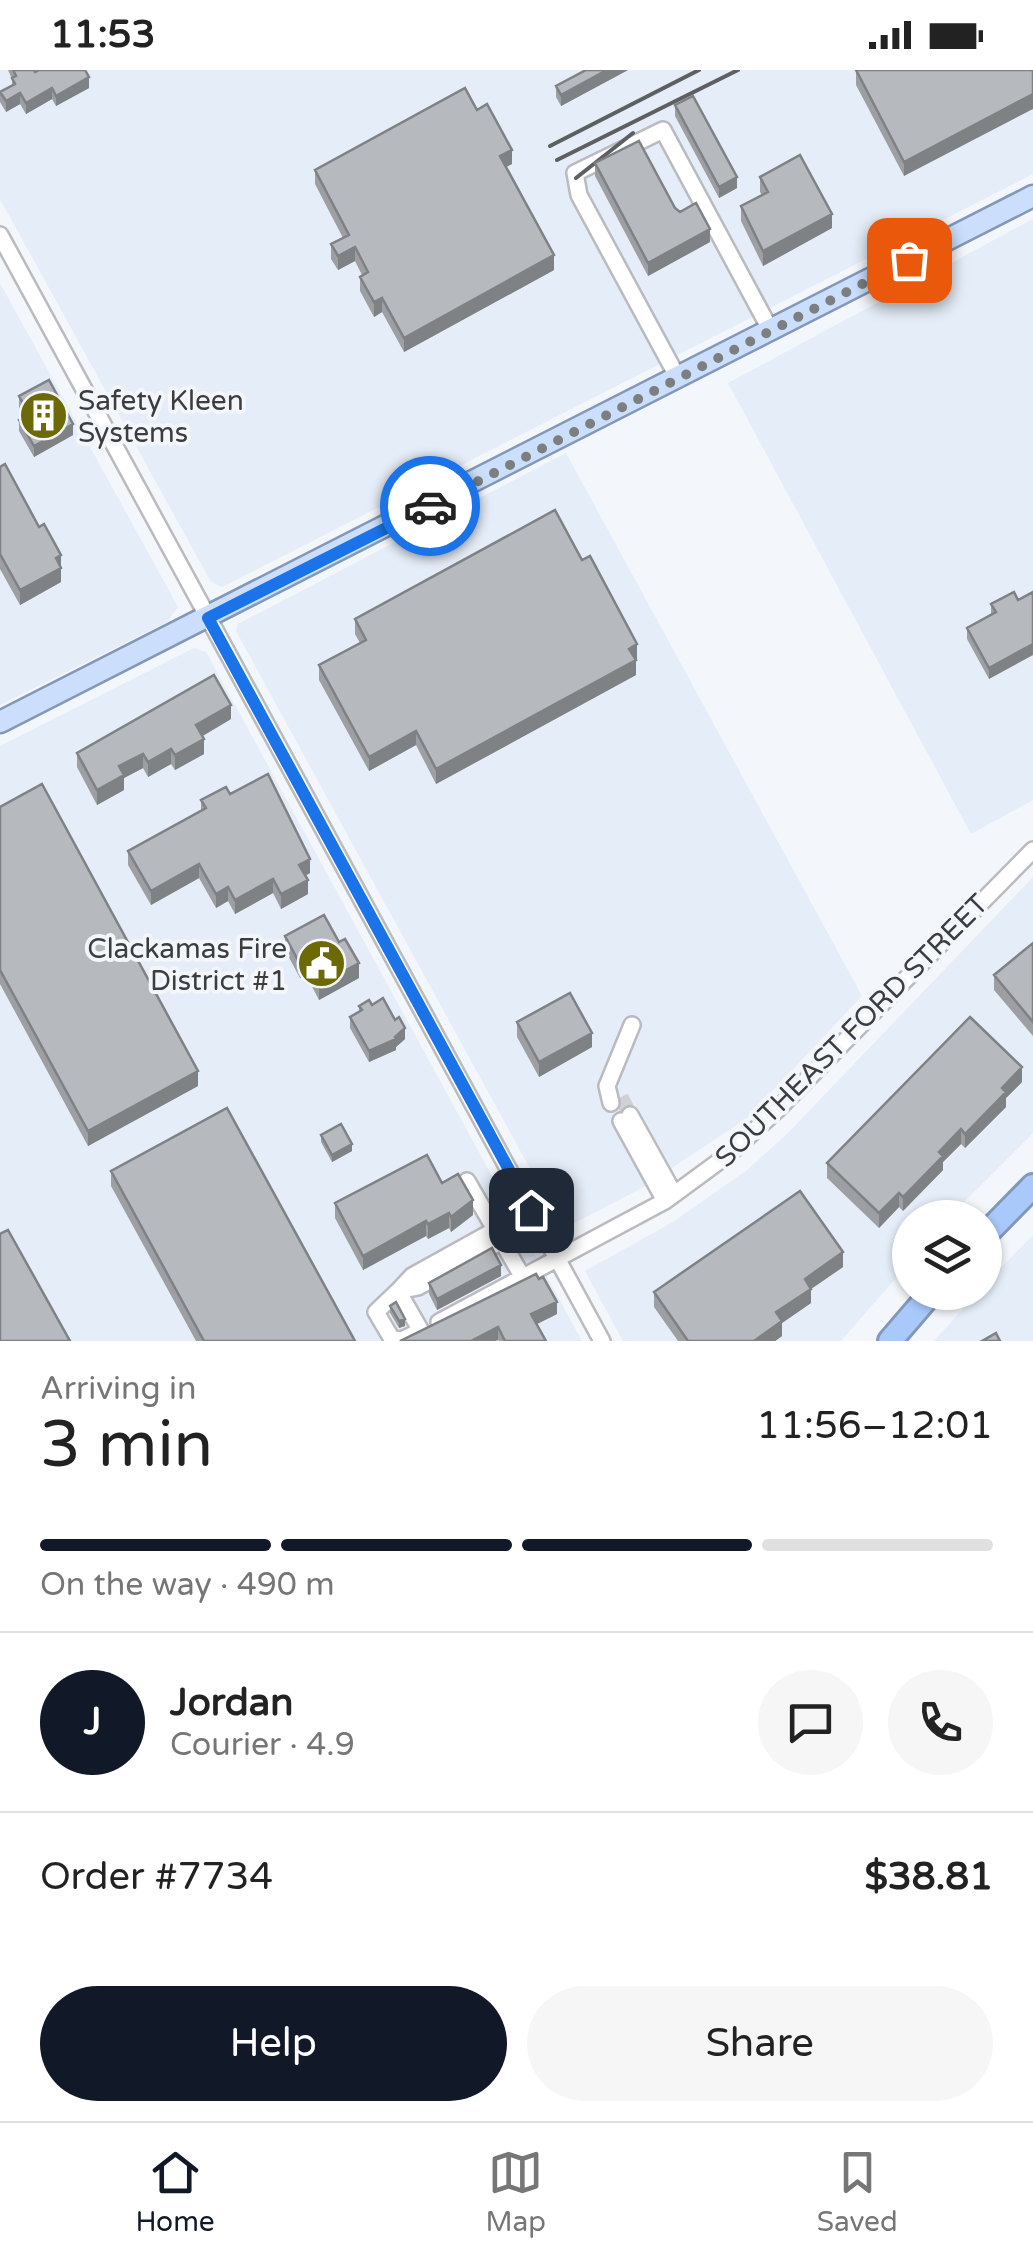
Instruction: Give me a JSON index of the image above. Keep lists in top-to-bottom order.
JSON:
{
  "streets": {
    "street": ["SOUTHEAST FORD STREET"]
  },
  "places": {
    "building": ["Safety Kleen Systems"],
    "public building": ["Clackamas Fire District #1"]
  },
  "page": {
    "status": "11:53",
    "heading": ["3 min", "Arriving in", "11:56–12:01"],
    "panel": [
      "Jordan",
      "Courier · 4.9",
      "Order #7734",
      "$38.81"
    ],
    "bar": "On the way · 490 m",
    "round": "J",
    "buttons": ["Help", "Share"],
    "tabs": ["Home", "Map", "Saved"]
  }
}
